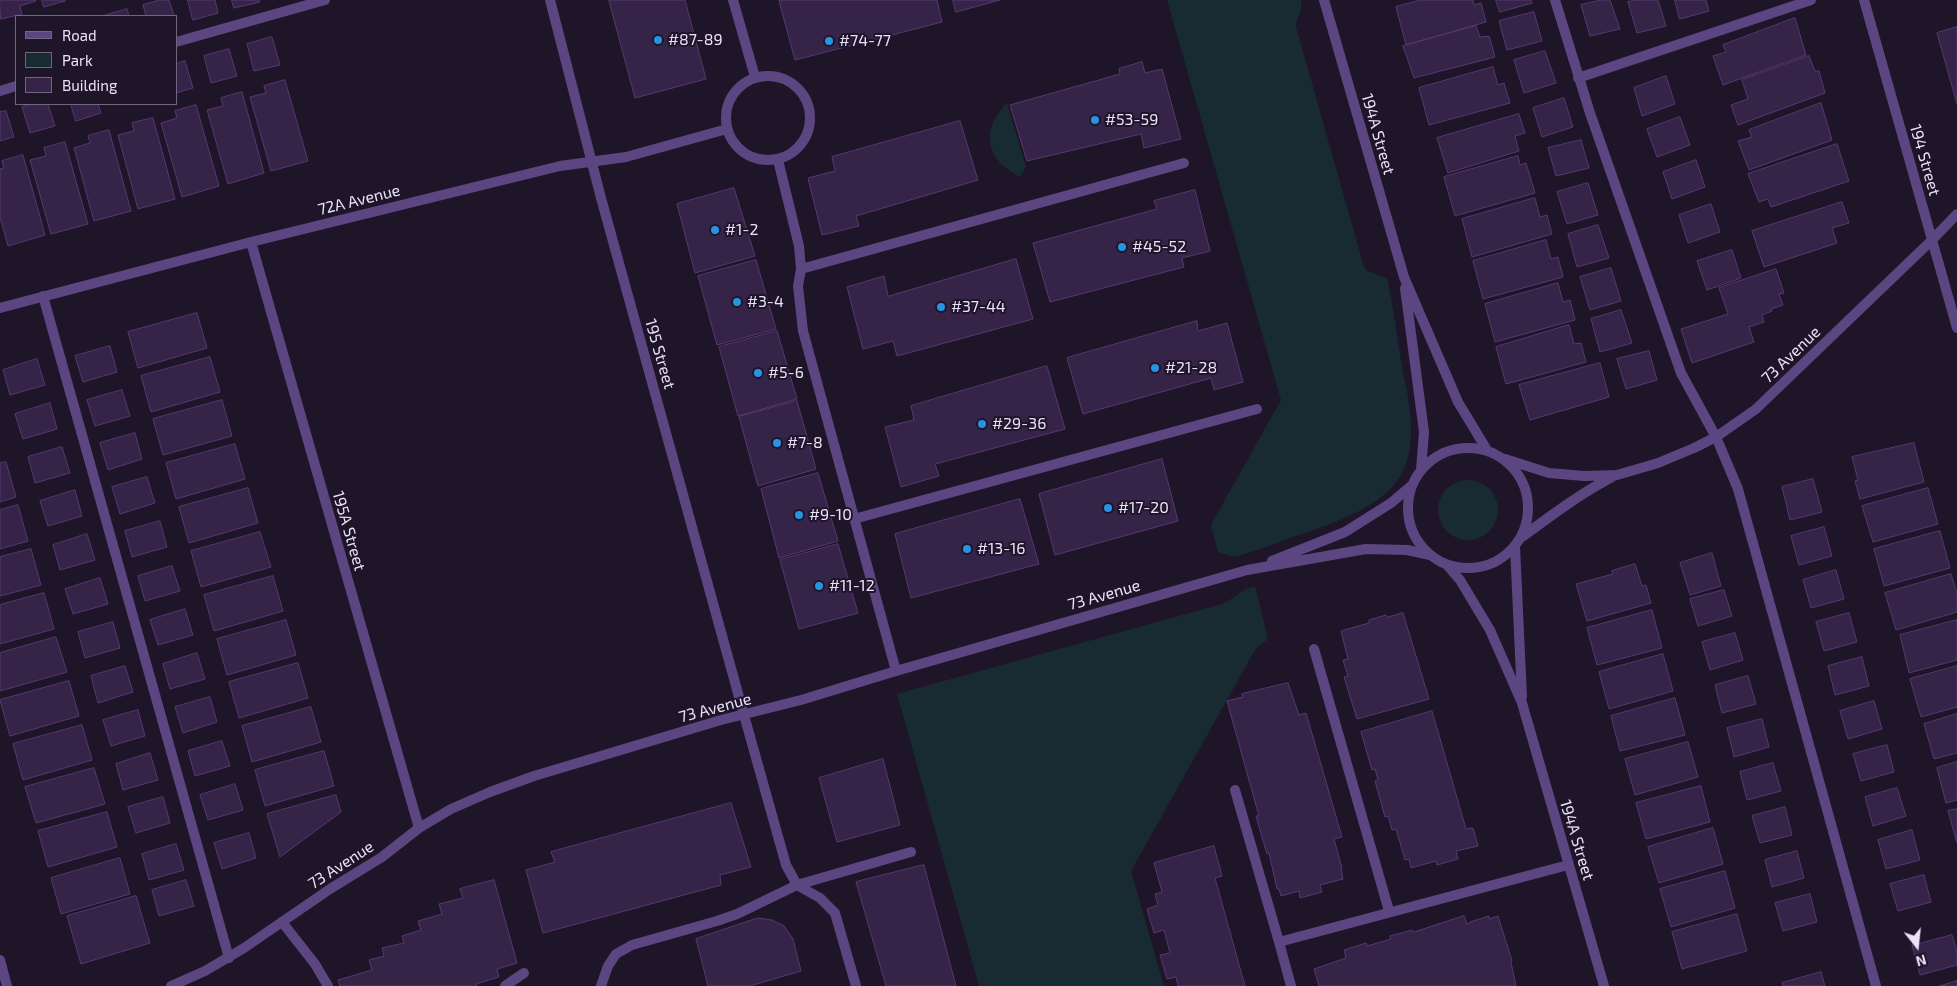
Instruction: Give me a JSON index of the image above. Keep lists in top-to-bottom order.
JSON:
{
  "streets": {
    "street": [
      "194A Street",
      "194 Street",
      "72A Avenue",
      "195 Street",
      "73 Avenue",
      "195A Street"
    ]
  },
  "crossings": [
    ["194A Street", "73 Avenue"],
    ["194 Street", "73 Avenue"],
    ["72A Avenue", "195 Street"],
    ["72A Avenue", "195A Street"],
    ["195 Street", "73 Avenue"],
    ["73 Avenue", "195A Street"]
  ],
  "places": [
    "#87-89",
    "#74-77",
    "#53-59",
    "#1-2",
    "#45-52",
    "#3-4",
    "#37-44",
    "#21-28",
    "#5-6",
    "#29-36",
    "#7-8",
    "#17-20",
    "#9-10",
    "#13-16",
    "#11-12"
  ],
  "legend": ["Road", "Park", "Building"],
  "north": "bottom"
}
